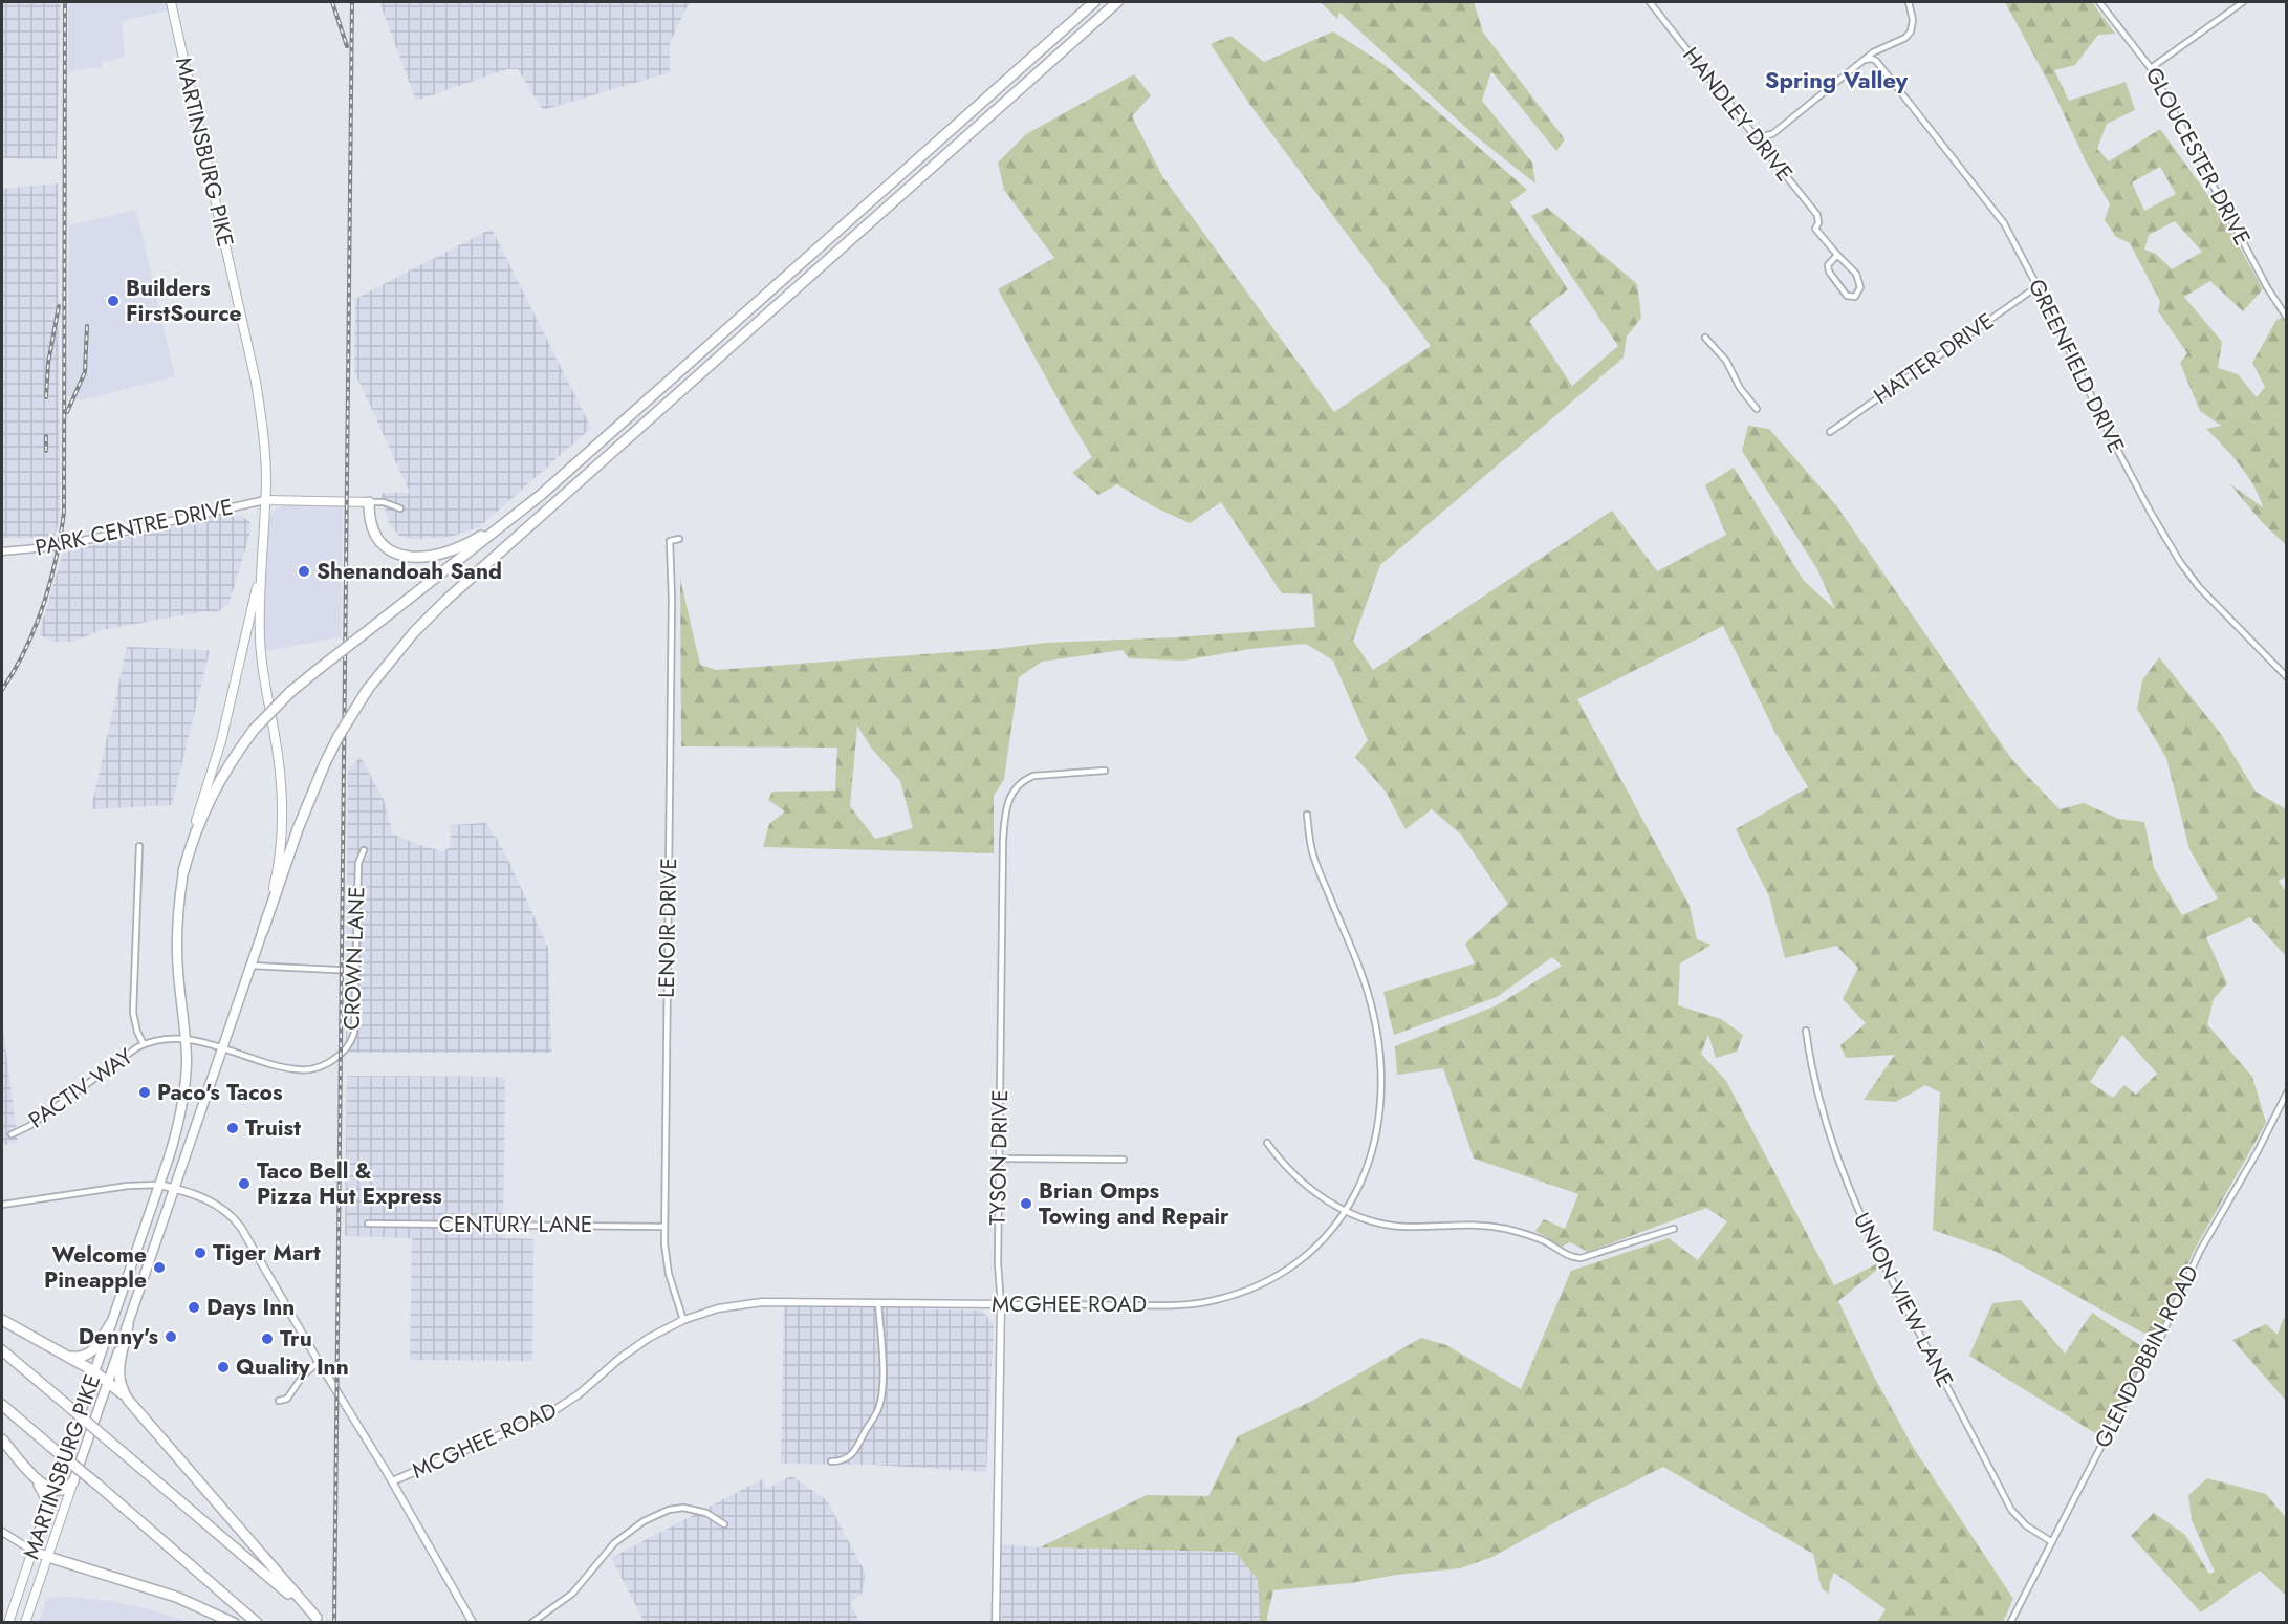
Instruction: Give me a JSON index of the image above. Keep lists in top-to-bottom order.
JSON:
{
  "streets": {
    "highway": ["MARTINSBURG PIKE"],
    "street": [
      "HANDLEY DRIVE",
      "GLOUCESTER DRIVE",
      "HATTER DRIVE",
      "GREENFIELD DRIVE",
      "PARK CENTRE DRIVE",
      "LENOIR DRIVE",
      "CROWN LANE",
      "PACTIV WAY",
      "TYSON DRIVE",
      "CENTURY LANE",
      "UNION VIEW LANE",
      "MCGHEE ROAD",
      "GLENDOBBIN ROAD"
    ]
  },
  "crossings": [
    ["MARTINSBURG PIKE", "PARK CENTRE DRIVE"],
    ["MARTINSBURG PIKE", "CROWN LANE"],
    ["MARTINSBURG PIKE", "PACTIV WAY"],
    ["HATTER DRIVE", "GREENFIELD DRIVE"],
    ["LENOIR DRIVE", "CENTURY LANE"],
    ["LENOIR DRIVE", "MCGHEE ROAD"],
    ["CROWN LANE", "PACTIV WAY"],
    ["TYSON DRIVE", "MCGHEE ROAD"],
    ["UNION VIEW LANE", "GLENDOBBIN ROAD"]
  ],
  "districts": ["Spring Valley"],
  "places": [
    "Builders FirstSource",
    "Shenandoah Sand",
    "Paco's Tacos",
    "Truist",
    "Taco Bell & Pizza Hut Express",
    "Brian Omps Towing and Repair",
    "Tiger Mart",
    "Welcome Pineapple",
    "Days Inn",
    "Denny's",
    "Tru",
    "Quality Inn"
  ]
}
